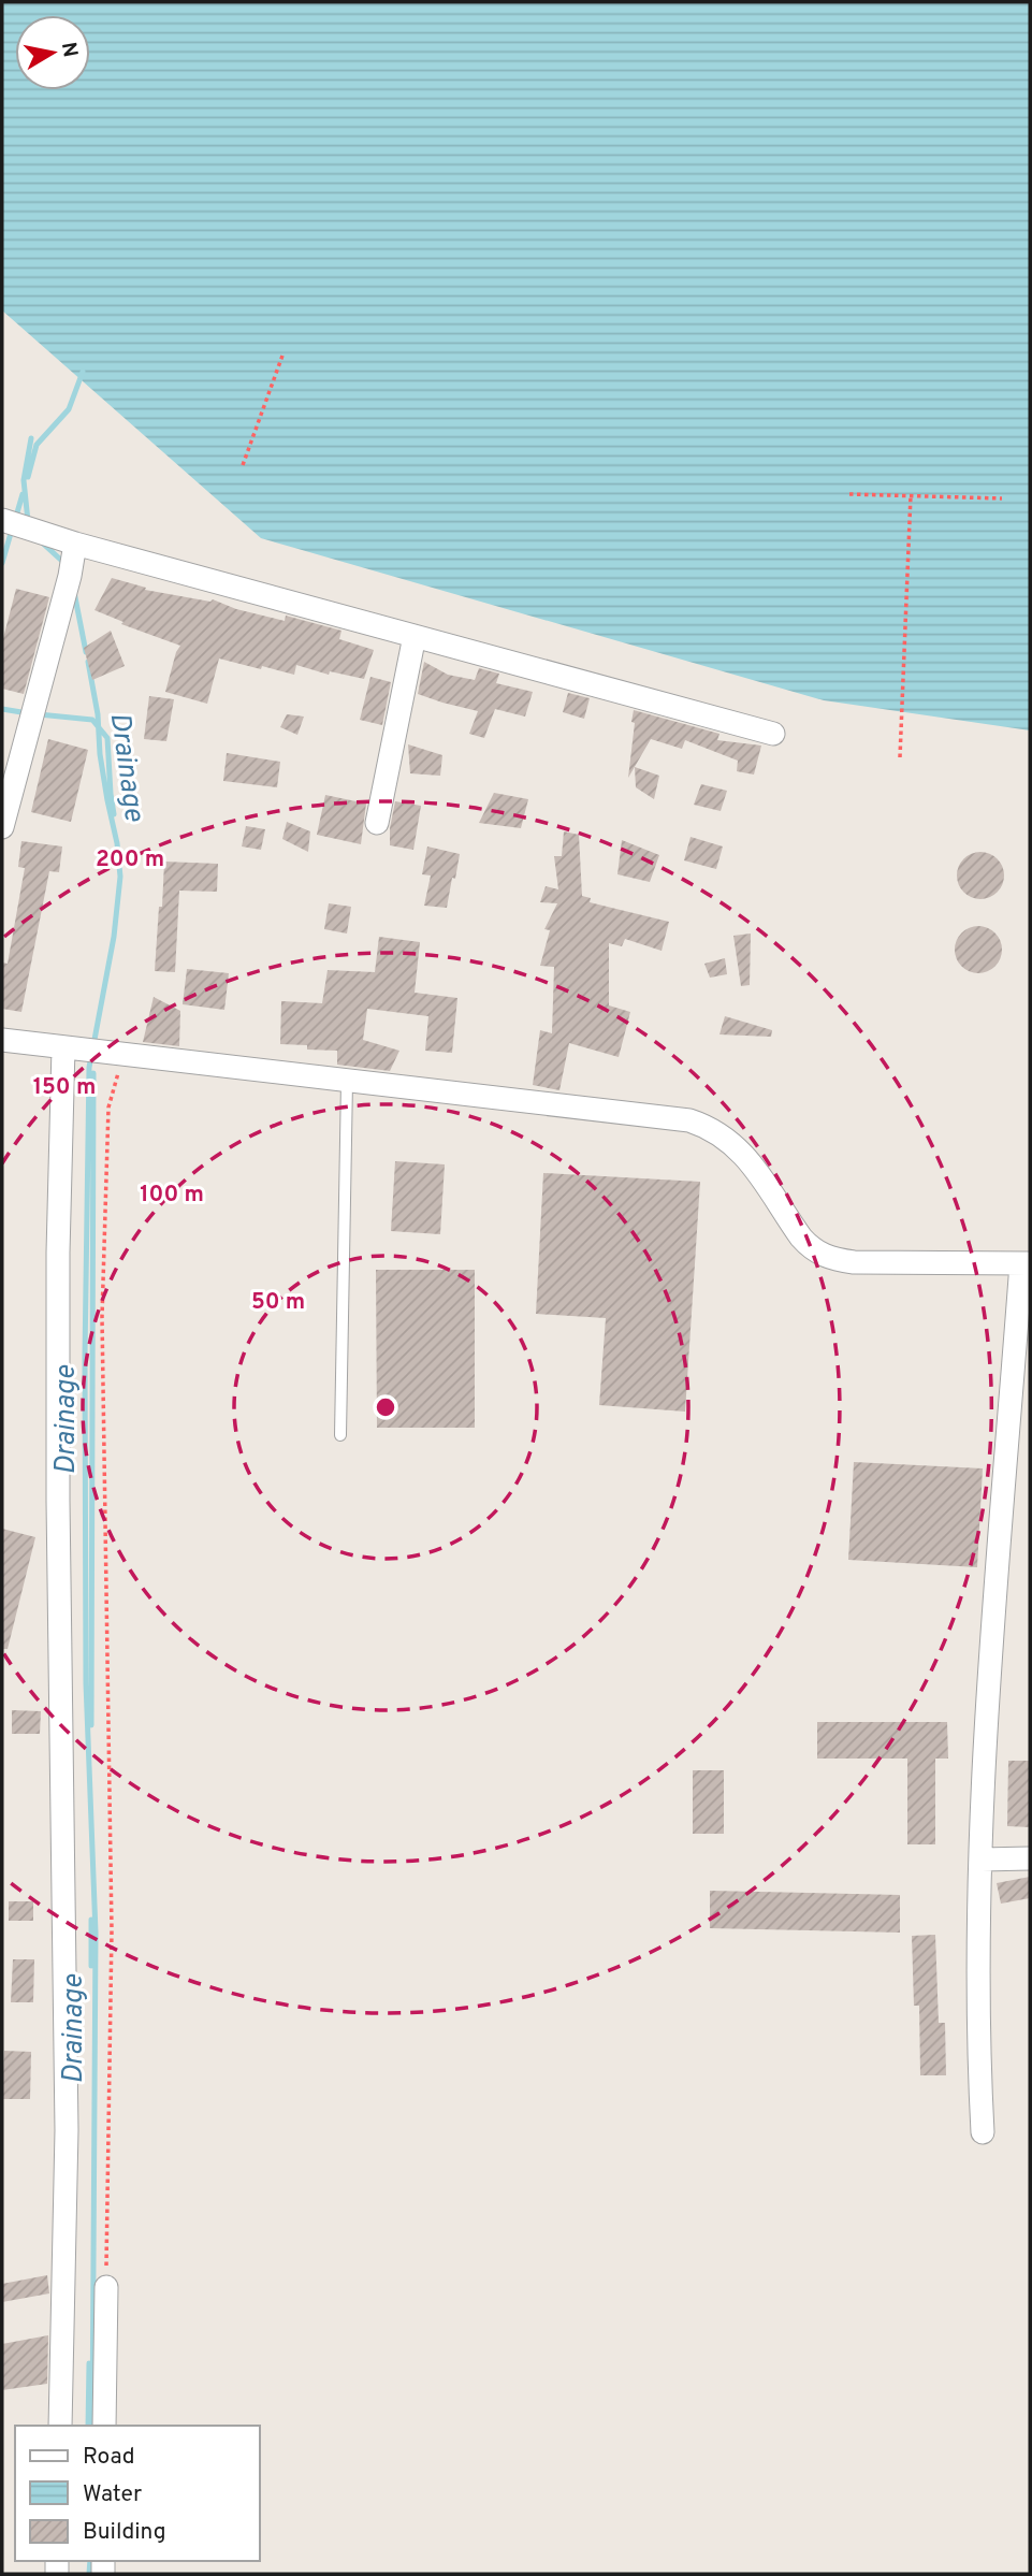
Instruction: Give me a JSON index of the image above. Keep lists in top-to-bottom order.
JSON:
{
  "water": ["Drainage"],
  "legend": ["Road", "Water", "Building"],
  "north": "right",
  "rings": [
    "200 m",
    "150 m",
    "100 m",
    "50 m"
  ]
}
